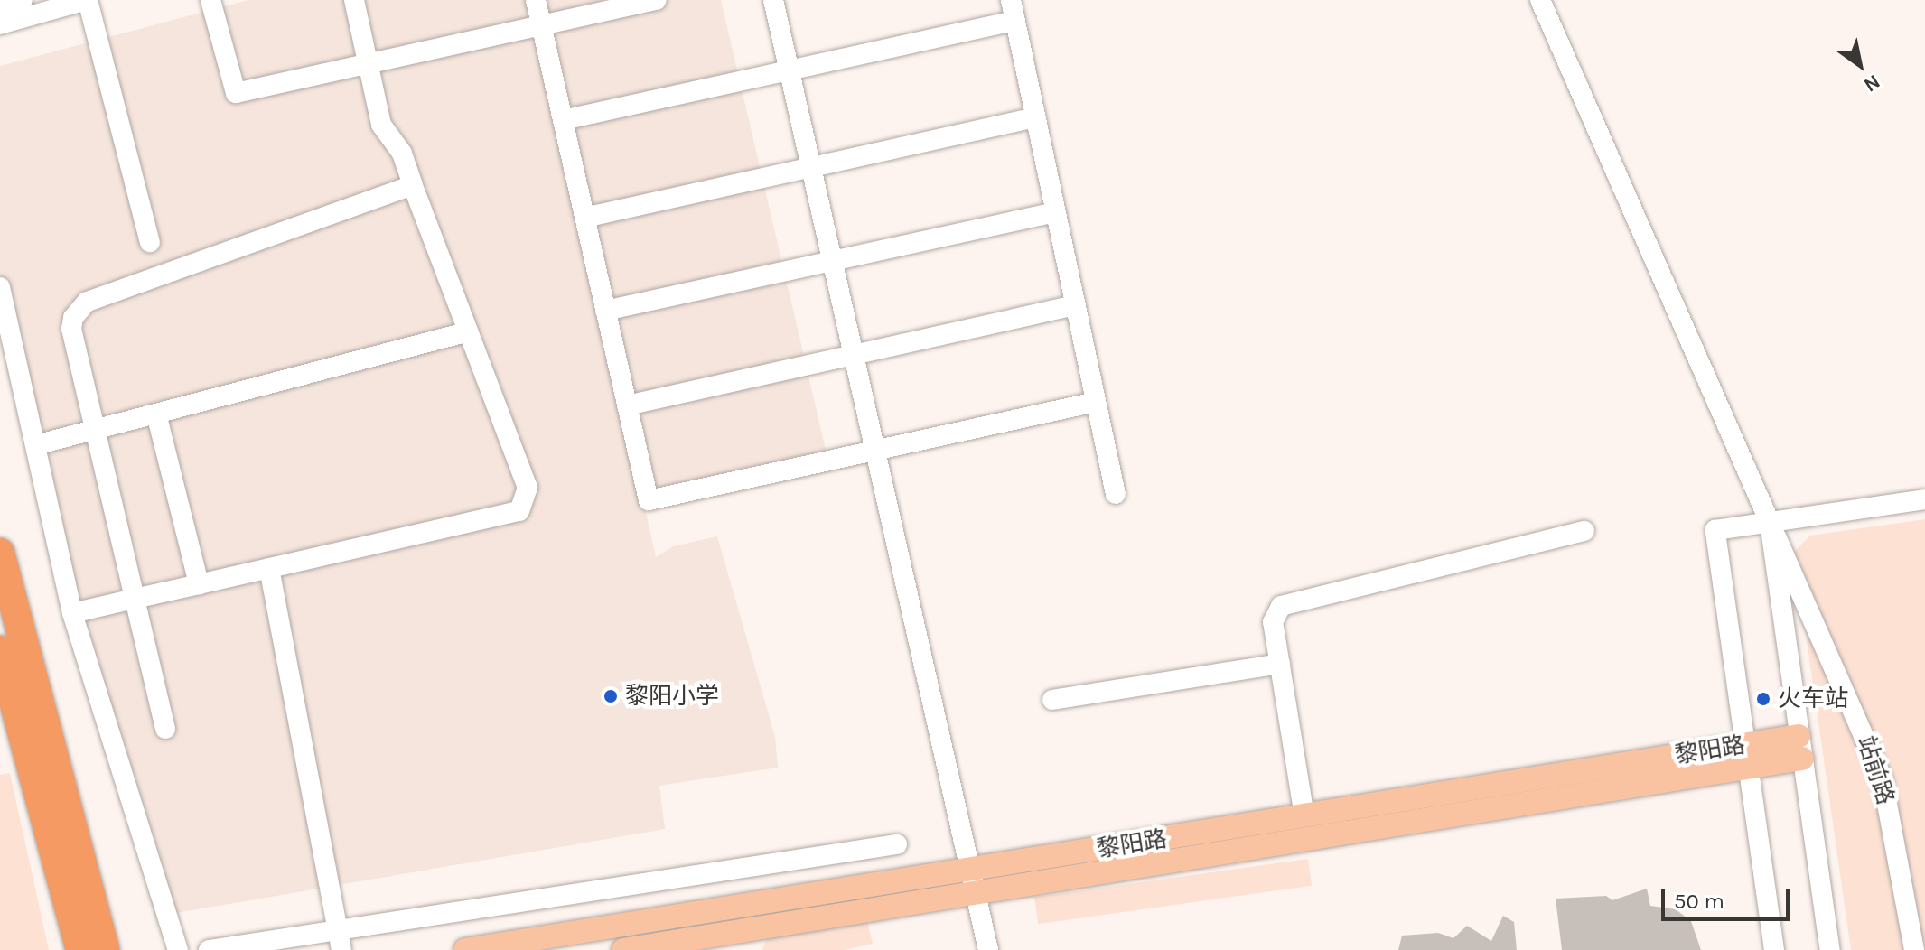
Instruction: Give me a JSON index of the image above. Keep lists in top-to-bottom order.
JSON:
{
  "streets": {
    "main road": ["黎阳路"],
    "street": ["站前路"]
  },
  "places": ["黎阳小学", "火车站"],
  "scale_bar": "50 m",
  "north": "bottom right"
}
